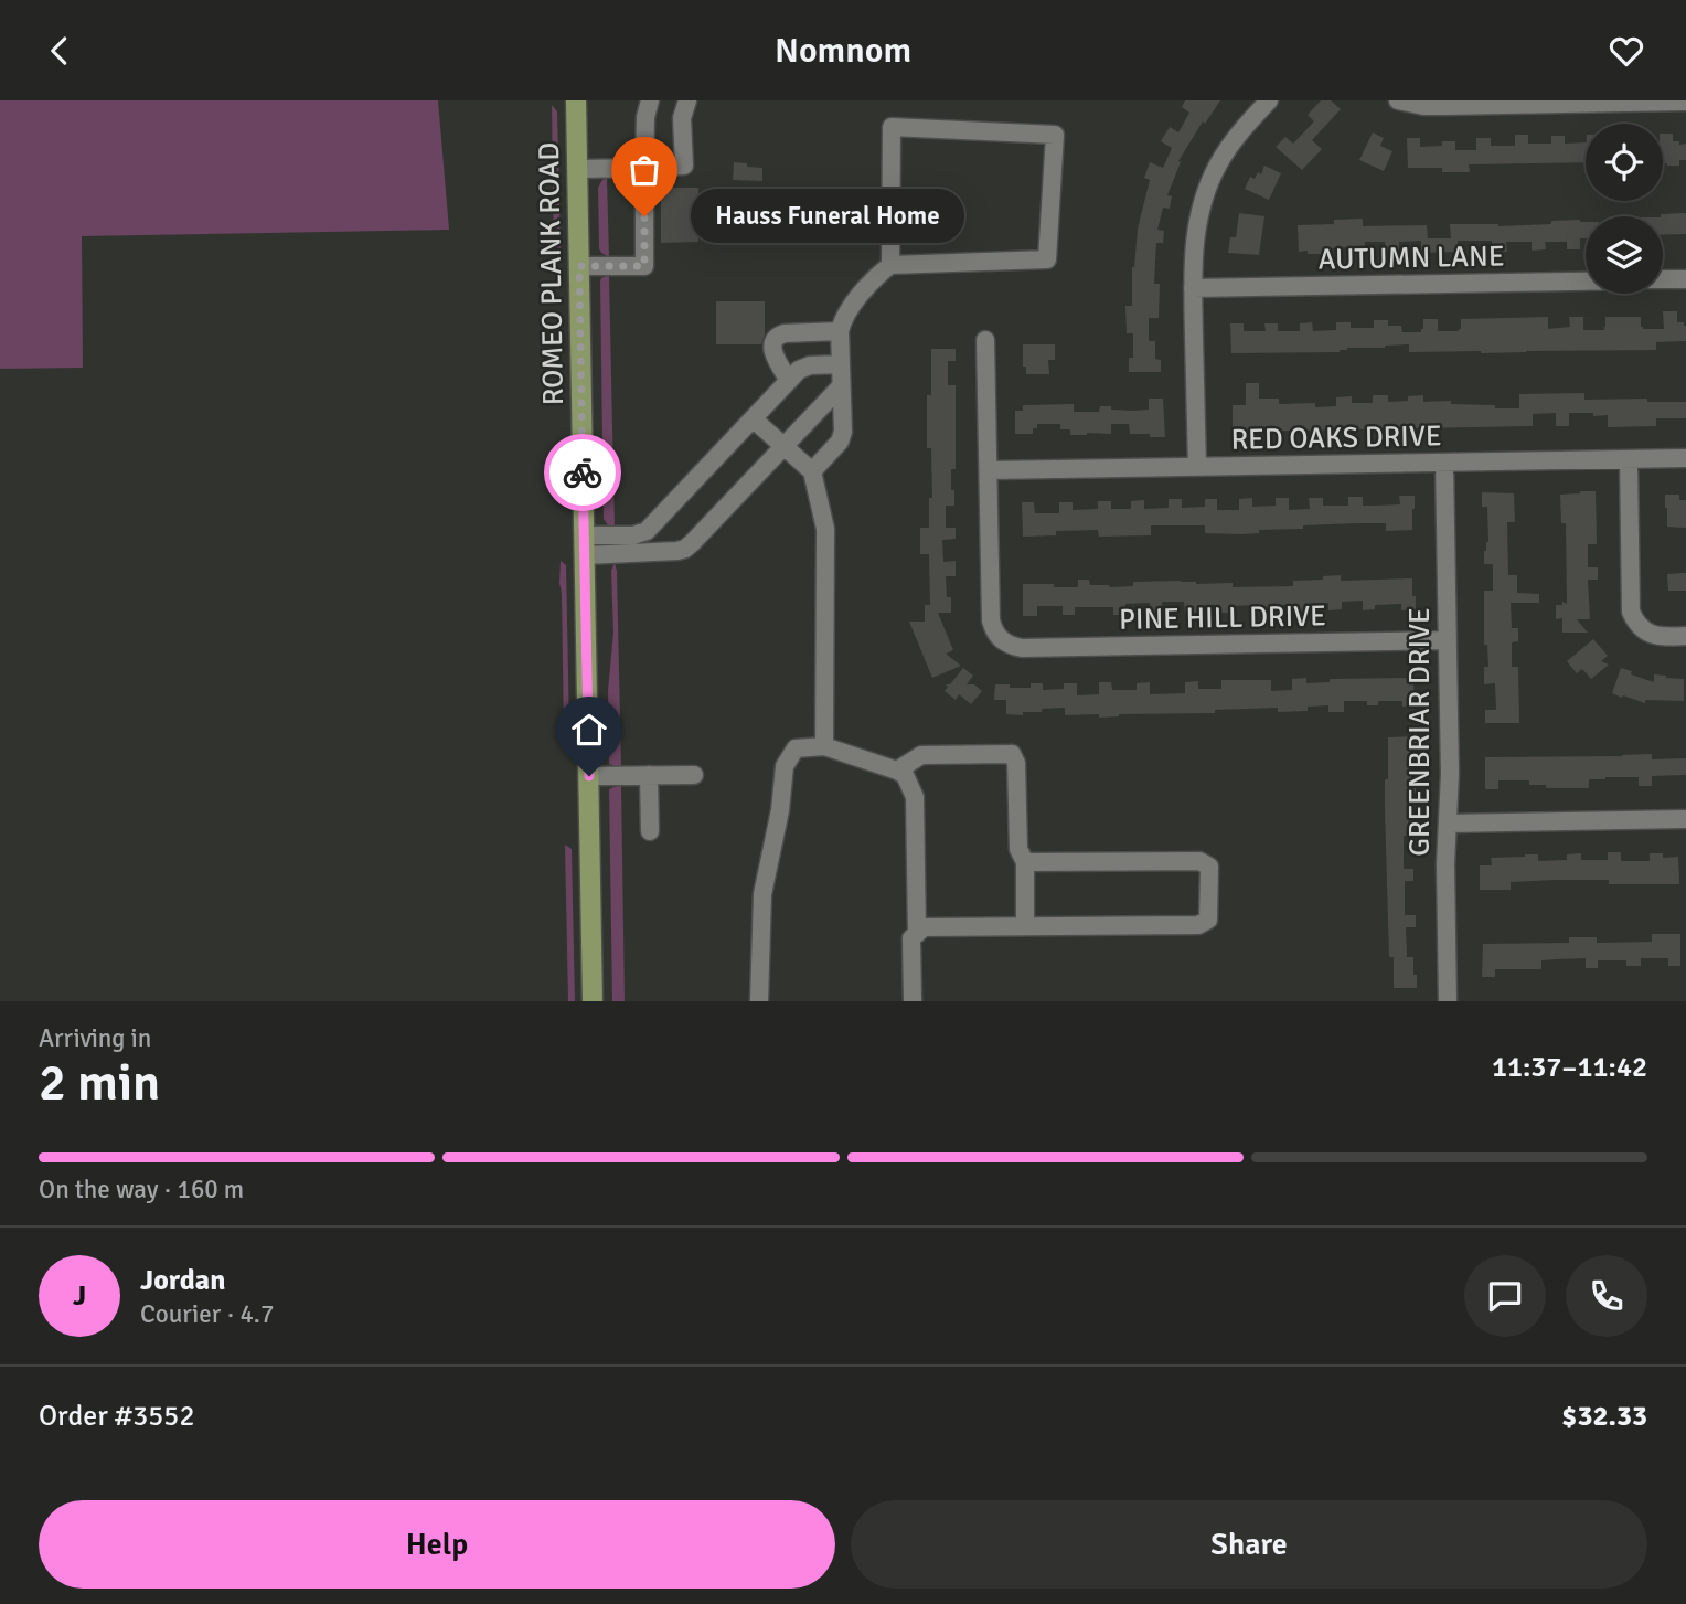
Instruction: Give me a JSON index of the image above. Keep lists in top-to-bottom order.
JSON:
{
  "streets": {
    "main road": ["ROMEO PLANK ROAD"],
    "street": [
      "AUTUMN LANE",
      "RED OAKS DRIVE",
      "PINE HILL DRIVE",
      "GREENBRIAR DRIVE"
    ]
  },
  "crossings": [
    ["RED OAKS DRIVE", "PINE HILL DRIVE"],
    ["RED OAKS DRIVE", "GREENBRIAR DRIVE"],
    ["PINE HILL DRIVE", "GREENBRIAR DRIVE"]
  ],
  "places": ["Hauss Funeral Home"],
  "page": {
    "header": "Nomnom",
    "bubble": "Hauss Funeral Home",
    "heading": ["2 min", "Arriving in", "11:37–11:42"],
    "panel": [
      "Jordan",
      "Courier · 4.7",
      "Order #3552",
      "$32.33"
    ],
    "bar": "On the way · 160 m",
    "round": "J",
    "buttons": ["Help", "Share"]
  }
}
